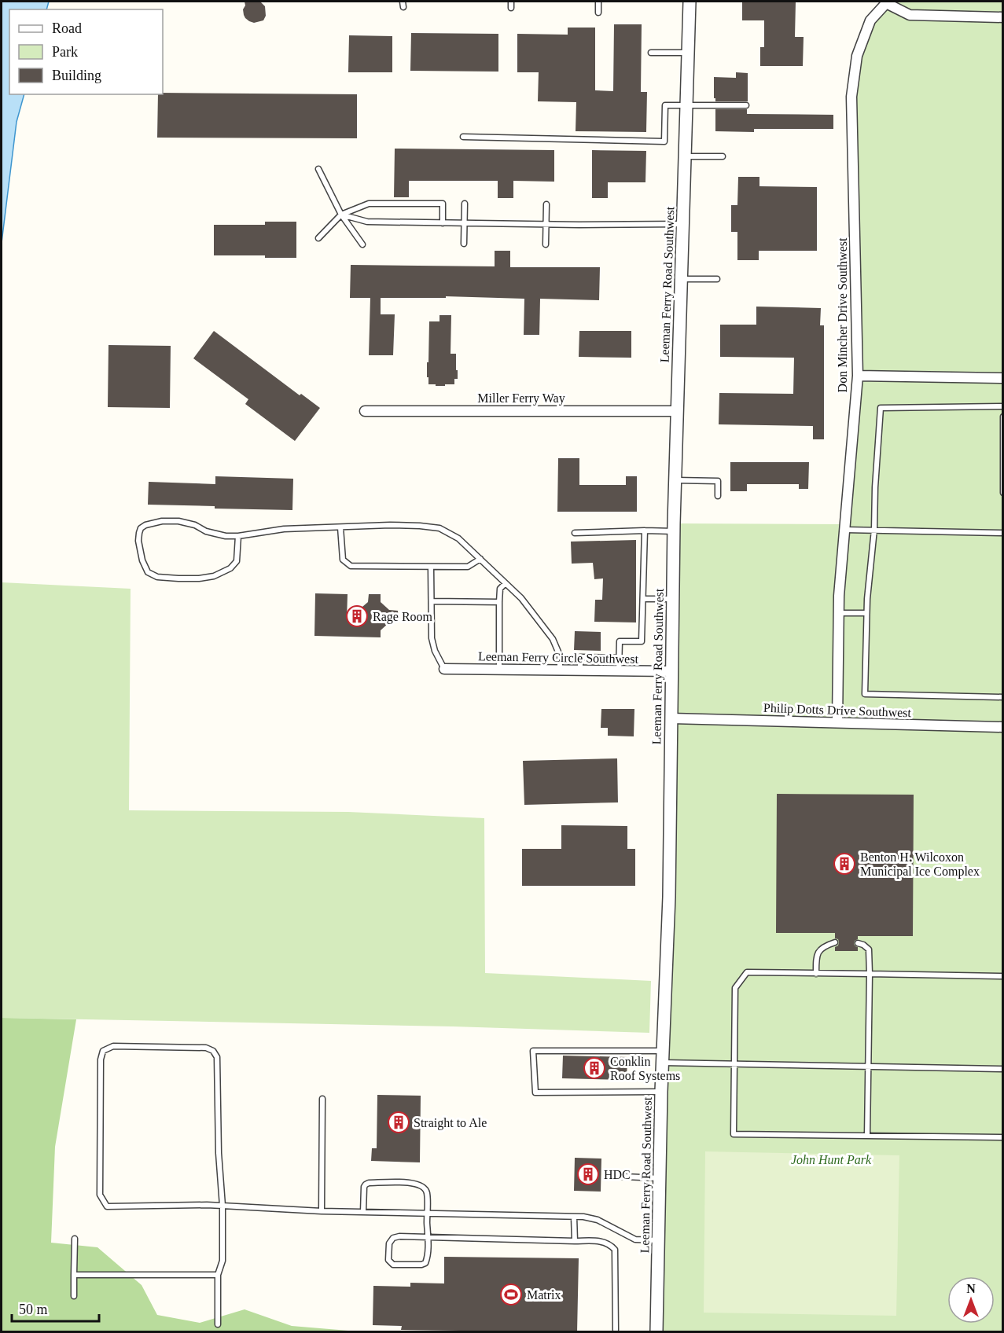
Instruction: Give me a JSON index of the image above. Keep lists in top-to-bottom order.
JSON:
{
  "streets": {
    "street": [
      "Leeman Ferry Road Southwest",
      "Don Mincher Drive Southwest",
      "Miller Ferry Way",
      "Leeman Ferry Circle Southwest",
      "Philip Dotts Drive Southwest"
    ]
  },
  "crossings": [
    ["Leeman Ferry Road Southwest", "Miller Ferry Way"],
    ["Leeman Ferry Road Southwest", "Leeman Ferry Circle Southwest"],
    ["Leeman Ferry Road Southwest", "Philip Dotts Drive Southwest"],
    ["Don Mincher Drive Southwest", "Philip Dotts Drive Southwest"]
  ],
  "parks": ["John Hunt Park"],
  "places": {
    "building": [
      "Rage Room",
      "Benton H. Wilcoxon Municipal Ice Complex",
      "Conklin Roof Systems",
      "Straight to Ale",
      "HDC"
    ],
    "sports": ["Matrix"]
  },
  "legend": ["Road", "Park", "Building"],
  "scale_bar": "50 m",
  "north": "top"
}
